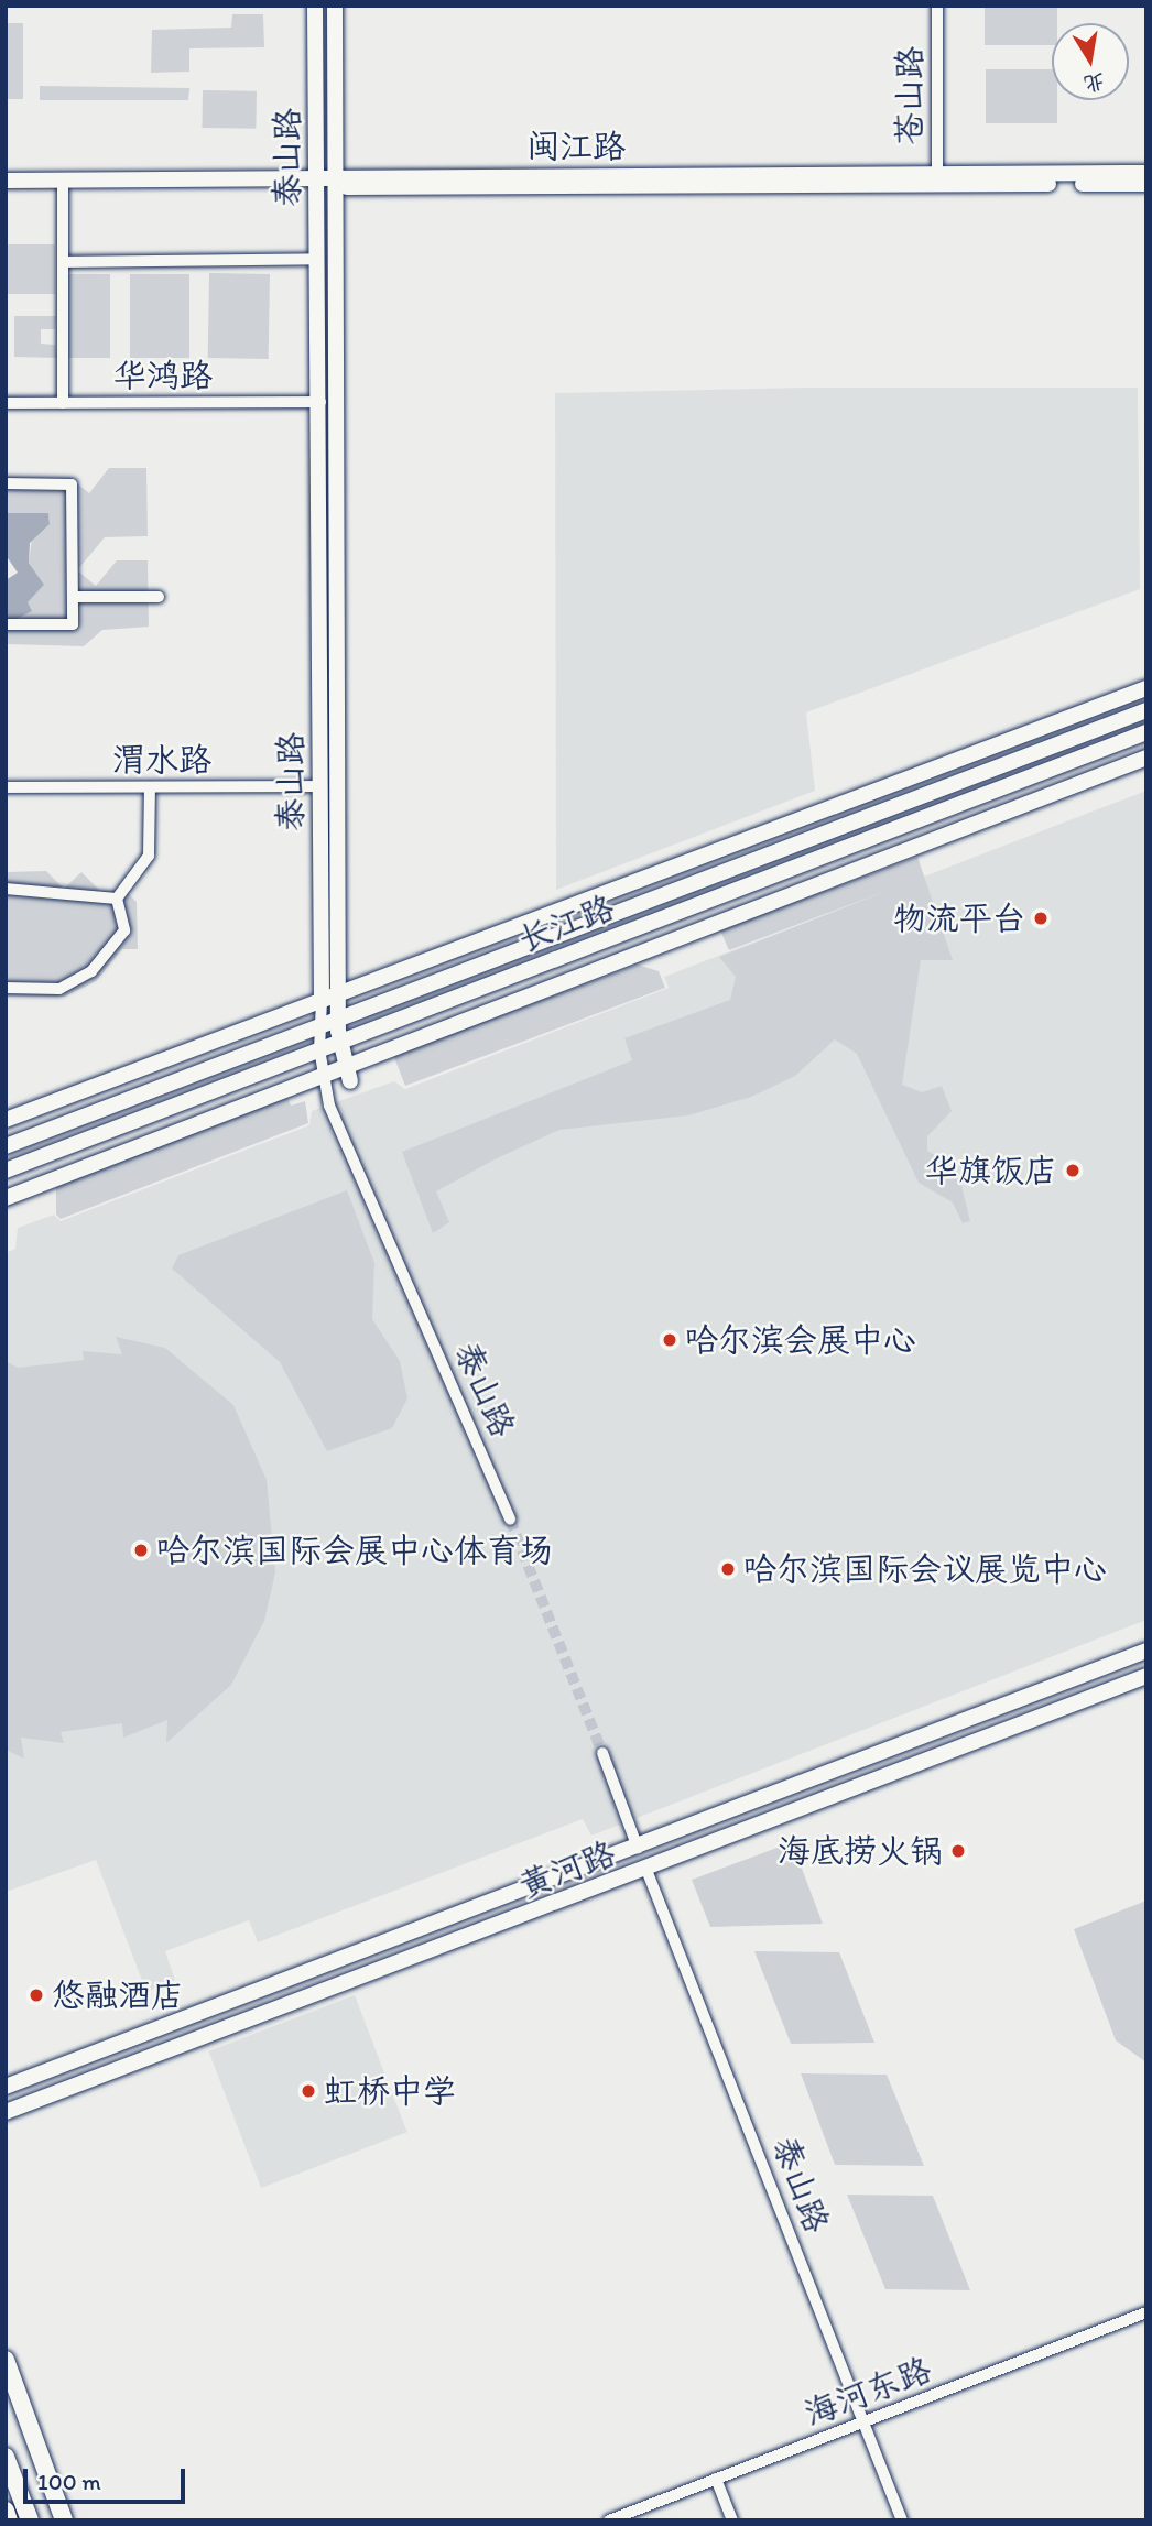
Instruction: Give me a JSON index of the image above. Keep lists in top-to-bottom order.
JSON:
{
  "streets": {
    "main road": [
      "闽江路",
      "泰山路",
      "长江路",
      "黄河路"
    ],
    "street": [
      "苍山路",
      "华鸿路",
      "渭水路",
      "海河东路"
    ]
  },
  "crossings": [
    ["苍山路", "闽江路"],
    ["闽江路", "泰山路"],
    ["泰山路", "华鸿路"],
    ["泰山路", "渭水路"],
    ["泰山路", "长江路"],
    ["泰山路", "黄河路"],
    ["泰山路", "海河东路"]
  ],
  "places": [
    "物流平台",
    "华旗饭店",
    "哈尔滨会展中心",
    "哈尔滨国际会展中心体育场",
    "哈尔滨国际会议展览中心",
    "海底捞火锅",
    "悠融酒店",
    "虹桥中学"
  ],
  "scale_bar": "100 m",
  "north": "bottom"
}
